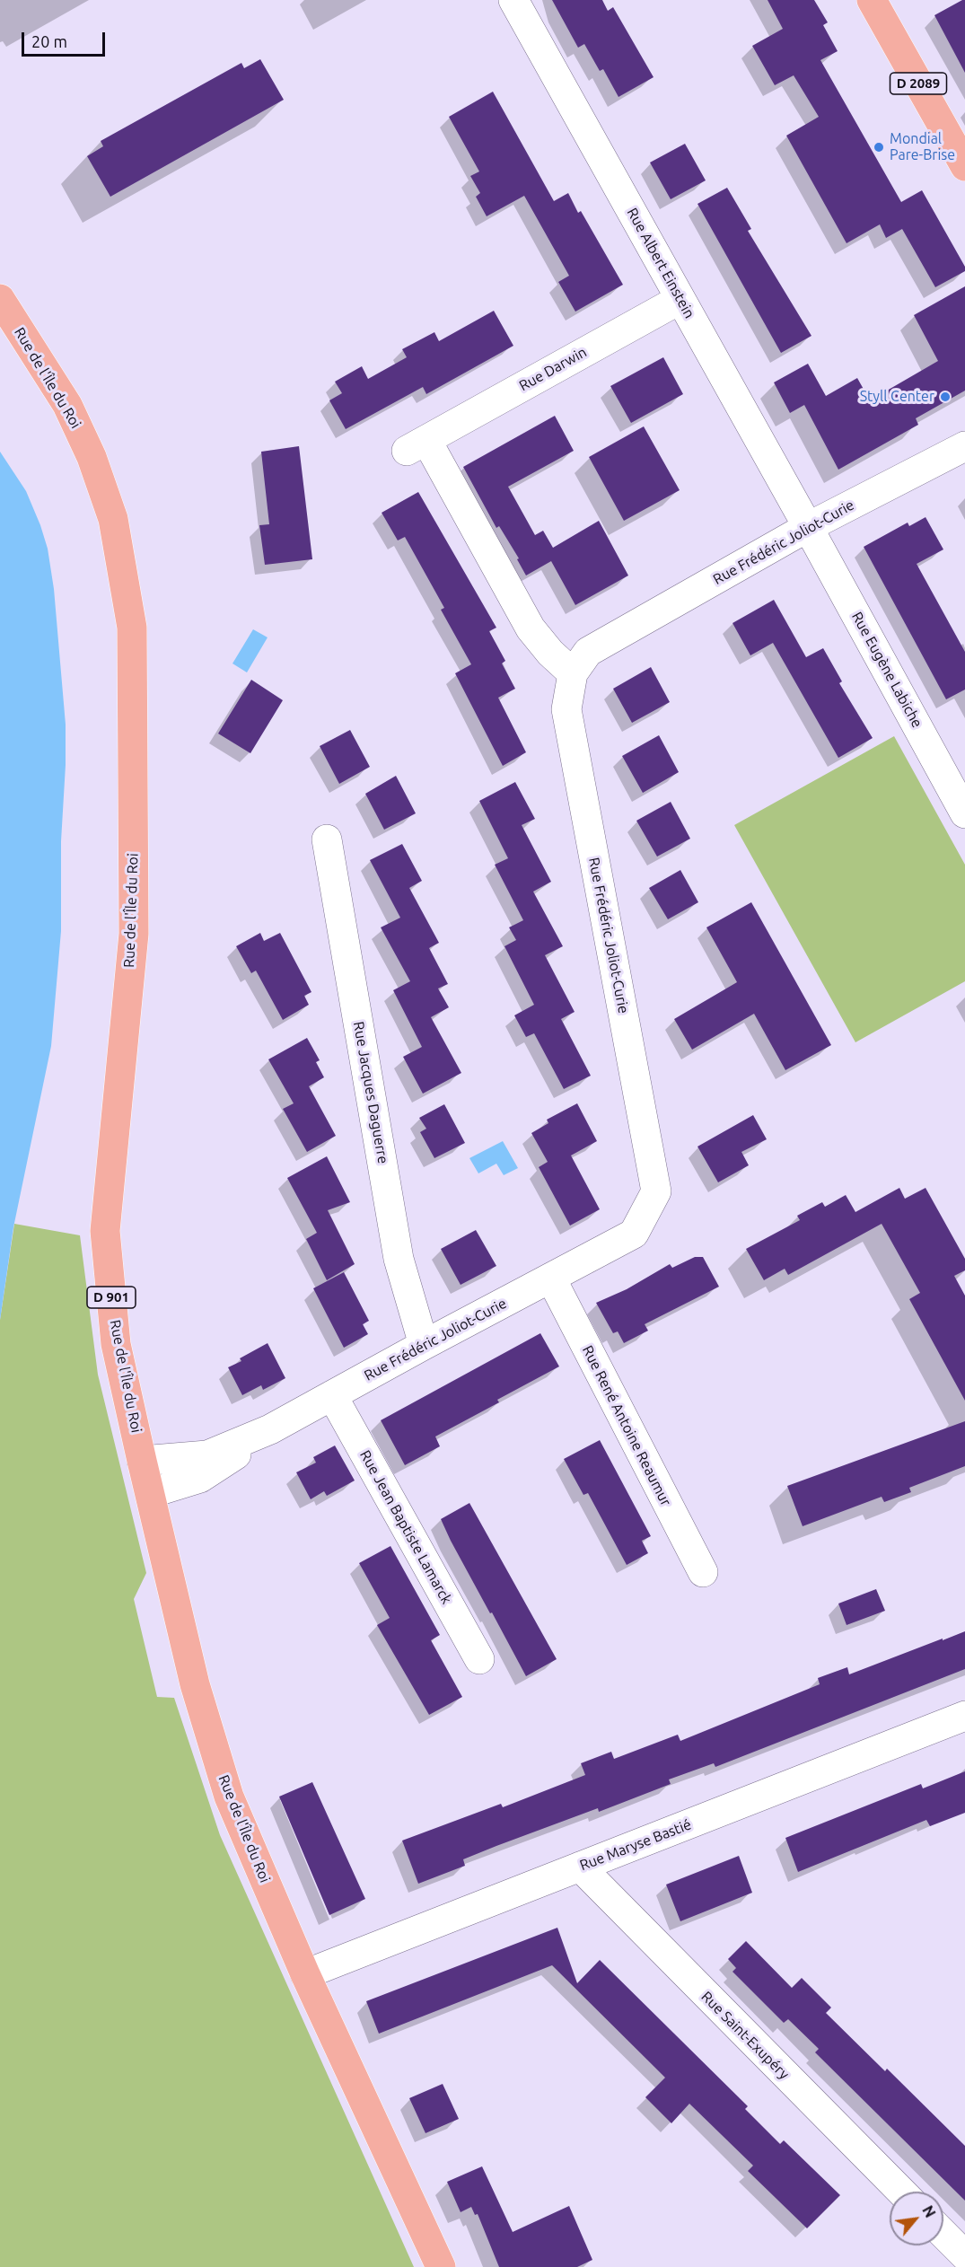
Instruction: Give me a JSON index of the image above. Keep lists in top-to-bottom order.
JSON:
{
  "streets": {
    "main road": ["D 2089", "Rue de l'Île du Roi", "D 901"],
    "street": [
      "Rue Albert Einstein",
      "Rue Darwin",
      "Rue Frédéric Joliot-Curie",
      "Rue Eugène Labiche",
      "Rue Jacques Daguerre",
      "Rue René Antoine Reaumur",
      "Rue Jean Baptiste Lamarck",
      "Rue Maryse Bastié",
      "Rue Saint-Exupéry"
    ]
  },
  "crossings": [
    ["Rue Albert Einstein", "Rue Darwin"],
    ["Rue Albert Einstein", "Rue Frédéric Joliot-Curie"],
    ["Rue Albert Einstein", "Rue Eugène Labiche"],
    ["Rue Darwin", "Rue Frédéric Joliot-Curie"],
    ["Rue de l'Île du Roi", "Rue Frédéric Joliot-Curie"],
    ["Rue de l'Île du Roi", "Rue Maryse Bastié"],
    ["Rue Frédéric Joliot-Curie", "Rue Eugène Labiche"],
    ["Rue Frédéric Joliot-Curie", "Rue Jacques Daguerre"],
    ["Rue Frédéric Joliot-Curie", "Rue René Antoine Reaumur"],
    ["Rue Frédéric Joliot-Curie", "Rue Jean Baptiste Lamarck"],
    ["Rue Maryse Bastié", "Rue Saint-Exupéry"]
  ],
  "places": ["Mondial Pare-Brise", "Styll Center"],
  "scale_bar": "20 m",
  "north": "top right"
}
